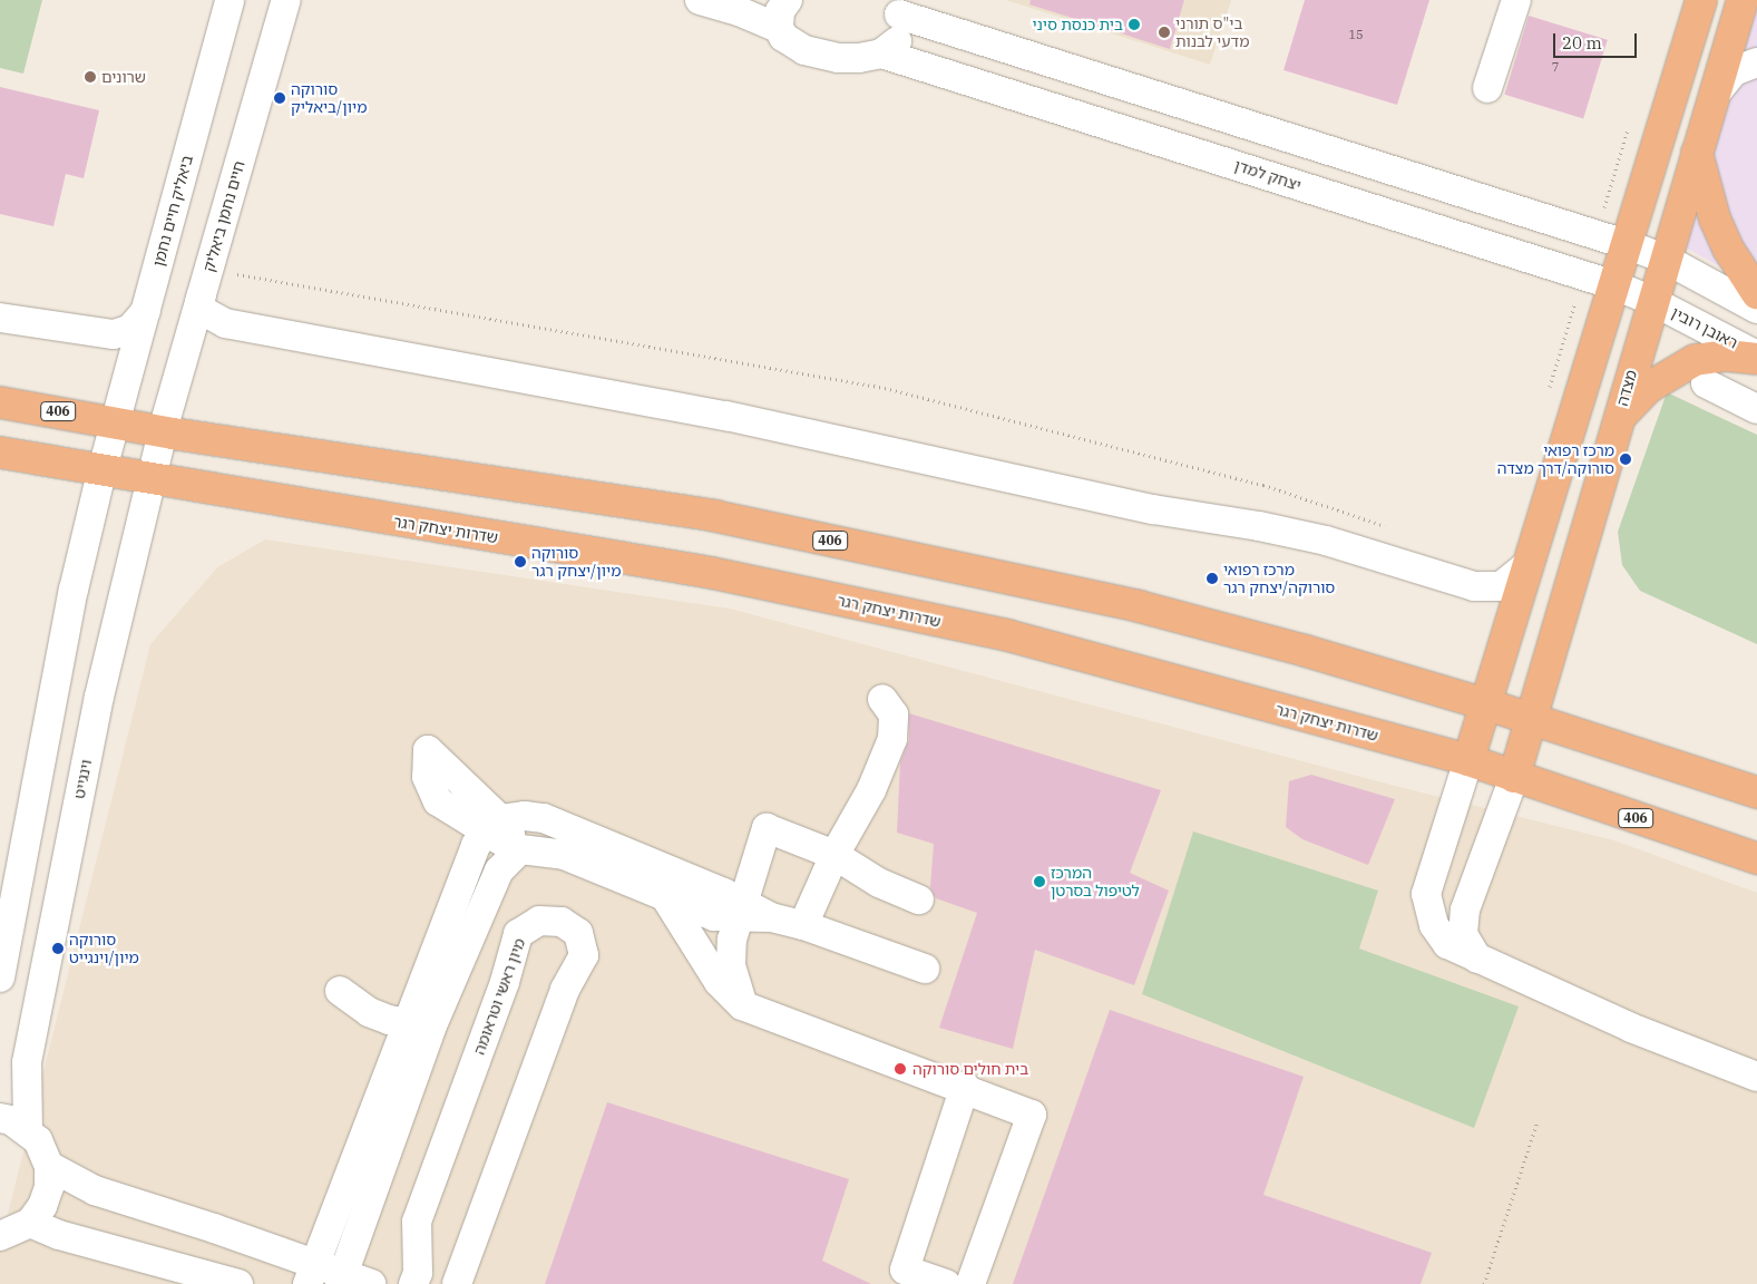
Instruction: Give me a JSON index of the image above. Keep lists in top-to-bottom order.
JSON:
{
  "streets": {
    "main road": ["מצדה", "406", "שדרות יצחק רגר"],
    "street": [
      "יצחק למדן",
      "ביאליק חיים נחמן",
      "חיים נחמן ביאליק",
      "ראובן רובין",
      "וינגייט",
      "מיון ראשי וטראומה"
    ]
  },
  "crossings": [
    ["יצחק למדן", "ראובן רובין"],
    ["יצחק למדן", "מצדה"],
    ["ביאליק חיים נחמן", "406"],
    ["חיים נחמן ביאליק", "406"],
    ["חיים נחמן ביאליק", "וינגייט"],
    ["ראובן רובין", "מצדה"],
    ["מצדה", "406"],
    ["מצדה", "שדרות יצחק רגר"],
    ["406", "וינגייט"],
    ["שדרות יצחק רגר", "וינגייט"]
  ],
  "places": [
    "בית כנסת סיני",
    "בי\"ס תורני מדעי לבנות",
    "שרונים",
    "סורוקה מיון/ביאליק",
    "מרכז רפואי סורוקה/דרך מצדה",
    "סורוקה מיון/יצחק רגר",
    "מרכז רפואי סורוקה/יצחק רגר",
    "המרכז לטיפול בסרטן",
    "סורוקה מיון/וינגייט",
    "בית חולים סורוקה"
  ],
  "house_numbers": ["15", "7"],
  "scale_bar": "20 m"
}
